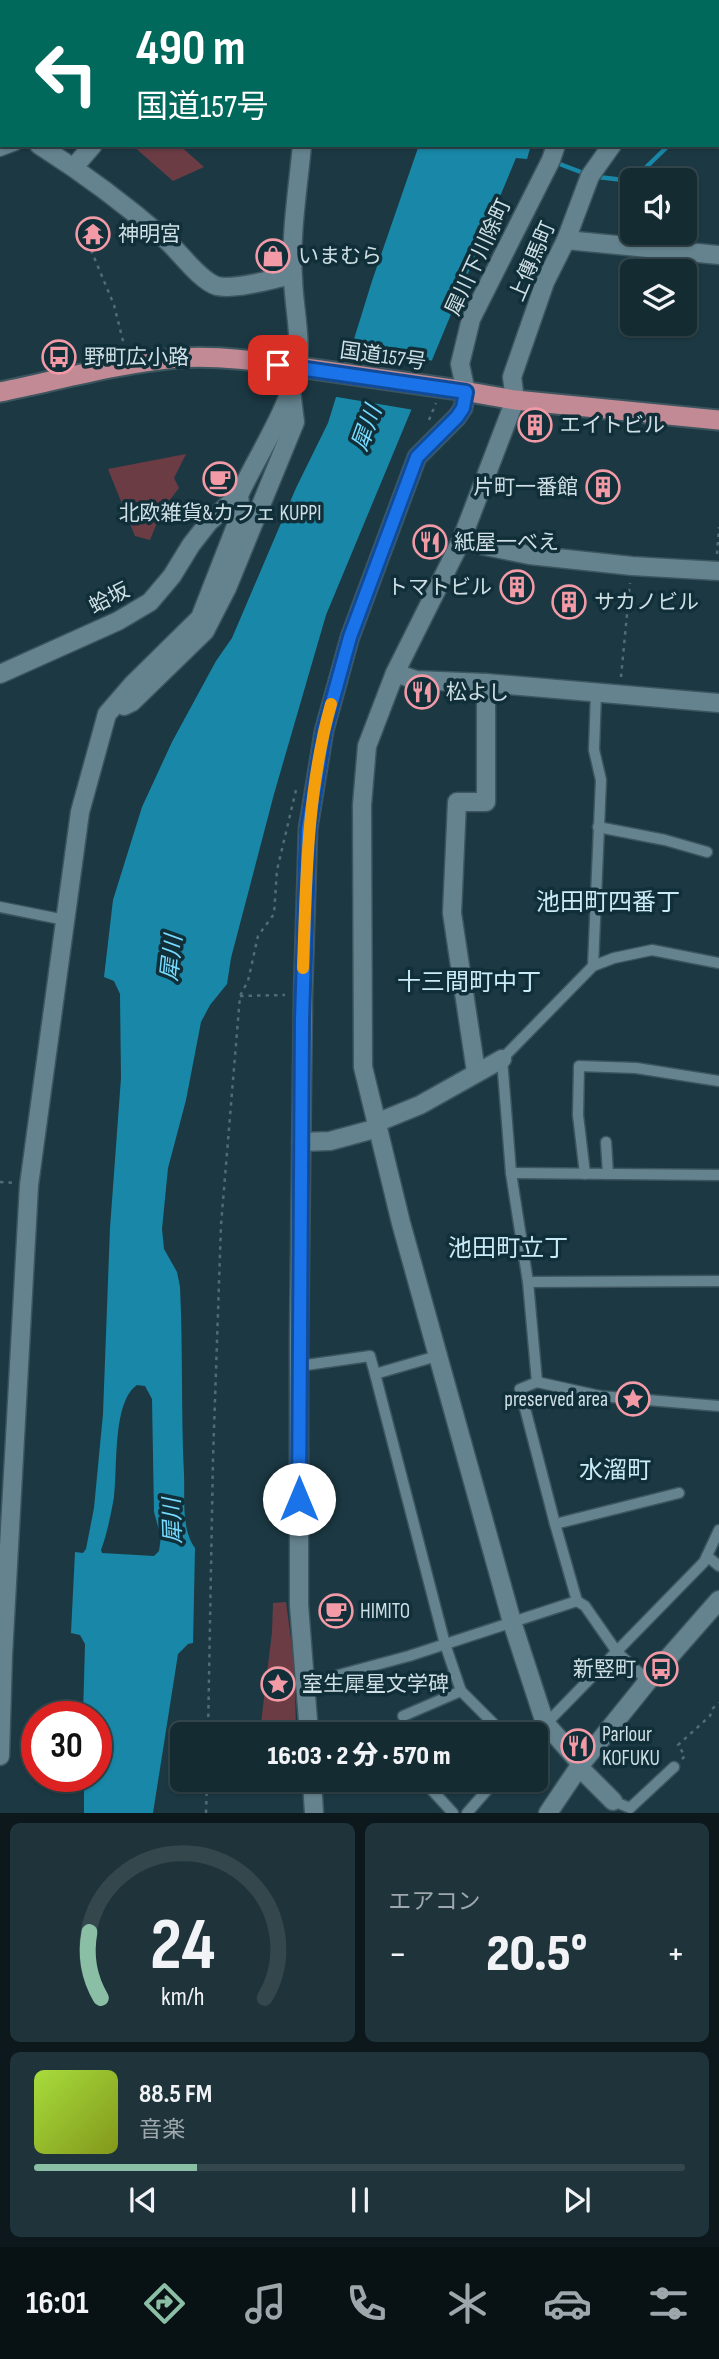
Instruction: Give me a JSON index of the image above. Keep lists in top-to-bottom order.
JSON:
{
  "streets": {
    "highway": ["国道157号"],
    "street": ["犀川下川除町", "上傳馬町", "蛤坂"]
  },
  "crossings": [
    ["犀川下川除町", "国道157号"],
    ["上傳馬町", "国道157号"]
  ],
  "districts": [
    "池田町四番丁",
    "十三間町中丁",
    "池田町立丁",
    "水溜町"
  ],
  "water": ["犀川"],
  "places": {
    "temple": ["神明宮"],
    "shop": ["いまむら"],
    "bus stop": ["野町広小路", "新竪町"],
    "building": [
      "エイトビル",
      "片町一番館",
      "トマトビル",
      "サカノビル"
    ],
    "cafe": ["北欧雑貨&カフェ KUPPI", "HIMITO"],
    "restaurant": ["紙屋一べえ", "松よし", "Parlour KOFUKU"],
    "place": ["preserved area", "室生犀星文学碑"]
  },
  "page": {
    "turn": ["490 m", "国道157号"],
    "limit": "30",
    "trip": "16:03 · 2 分 · 570 m",
    "tile": "エアコン",
    "heat": ["−", "20.5°", "+"],
    "song": ["88.5 FM", "音楽"],
    "tabs": "16:01",
    "gauge": ["24", "km/h"]
  }
}
